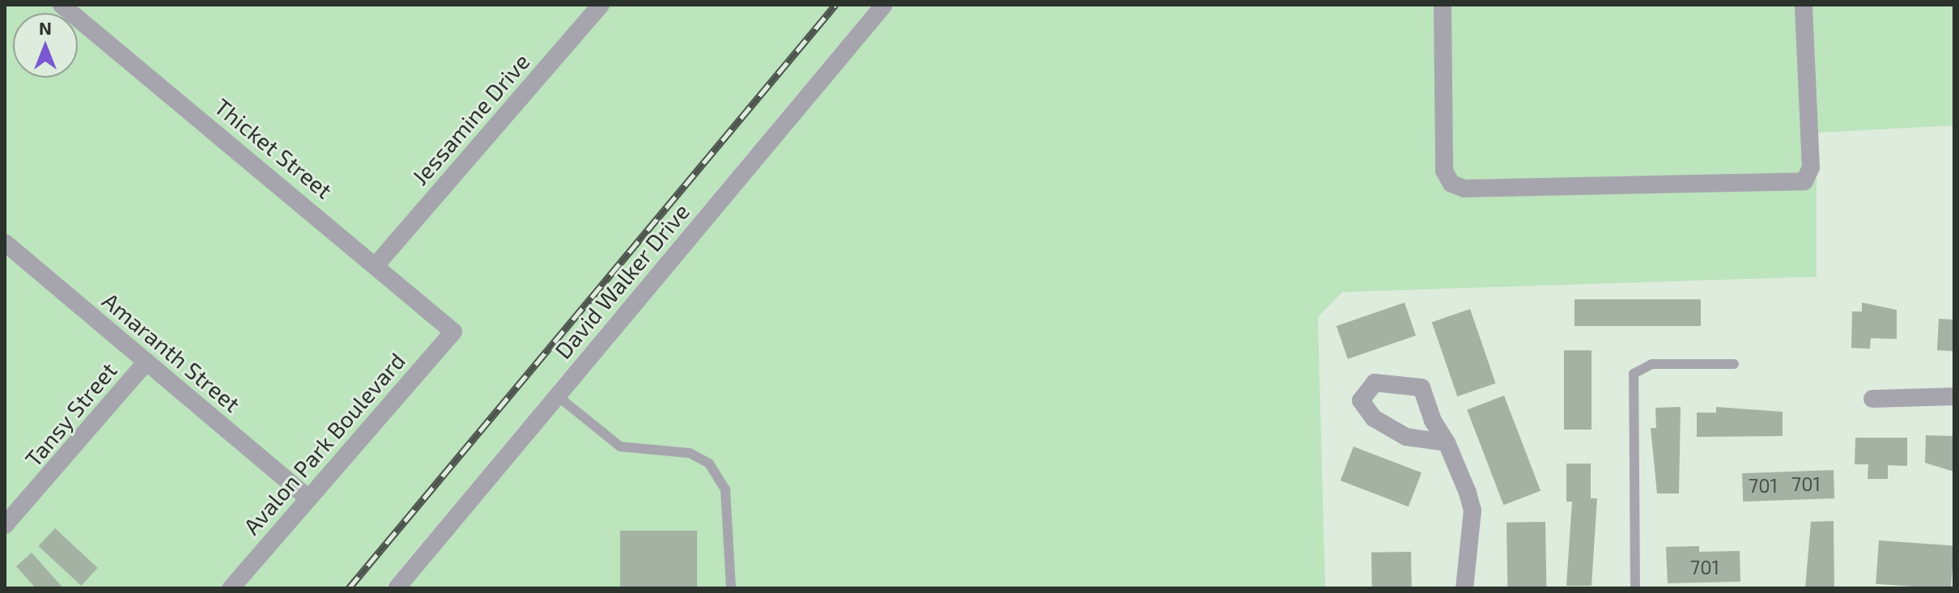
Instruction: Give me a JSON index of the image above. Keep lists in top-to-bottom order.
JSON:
{
  "streets": {
    "street": [
      "Jessamine Drive",
      "Thicket Street",
      "David Walker Drive",
      "Amaranth Street",
      "Tansy Street",
      "Avalon Park Boulevard"
    ]
  },
  "crossings": [
    ["Jessamine Drive", "Thicket Street"],
    ["Thicket Street", "Avalon Park Boulevard"],
    ["Amaranth Street", "Tansy Street"],
    ["Amaranth Street", "Avalon Park Boulevard"]
  ],
  "house_numbers": ["701", "701", "701"],
  "north": "top"
}
